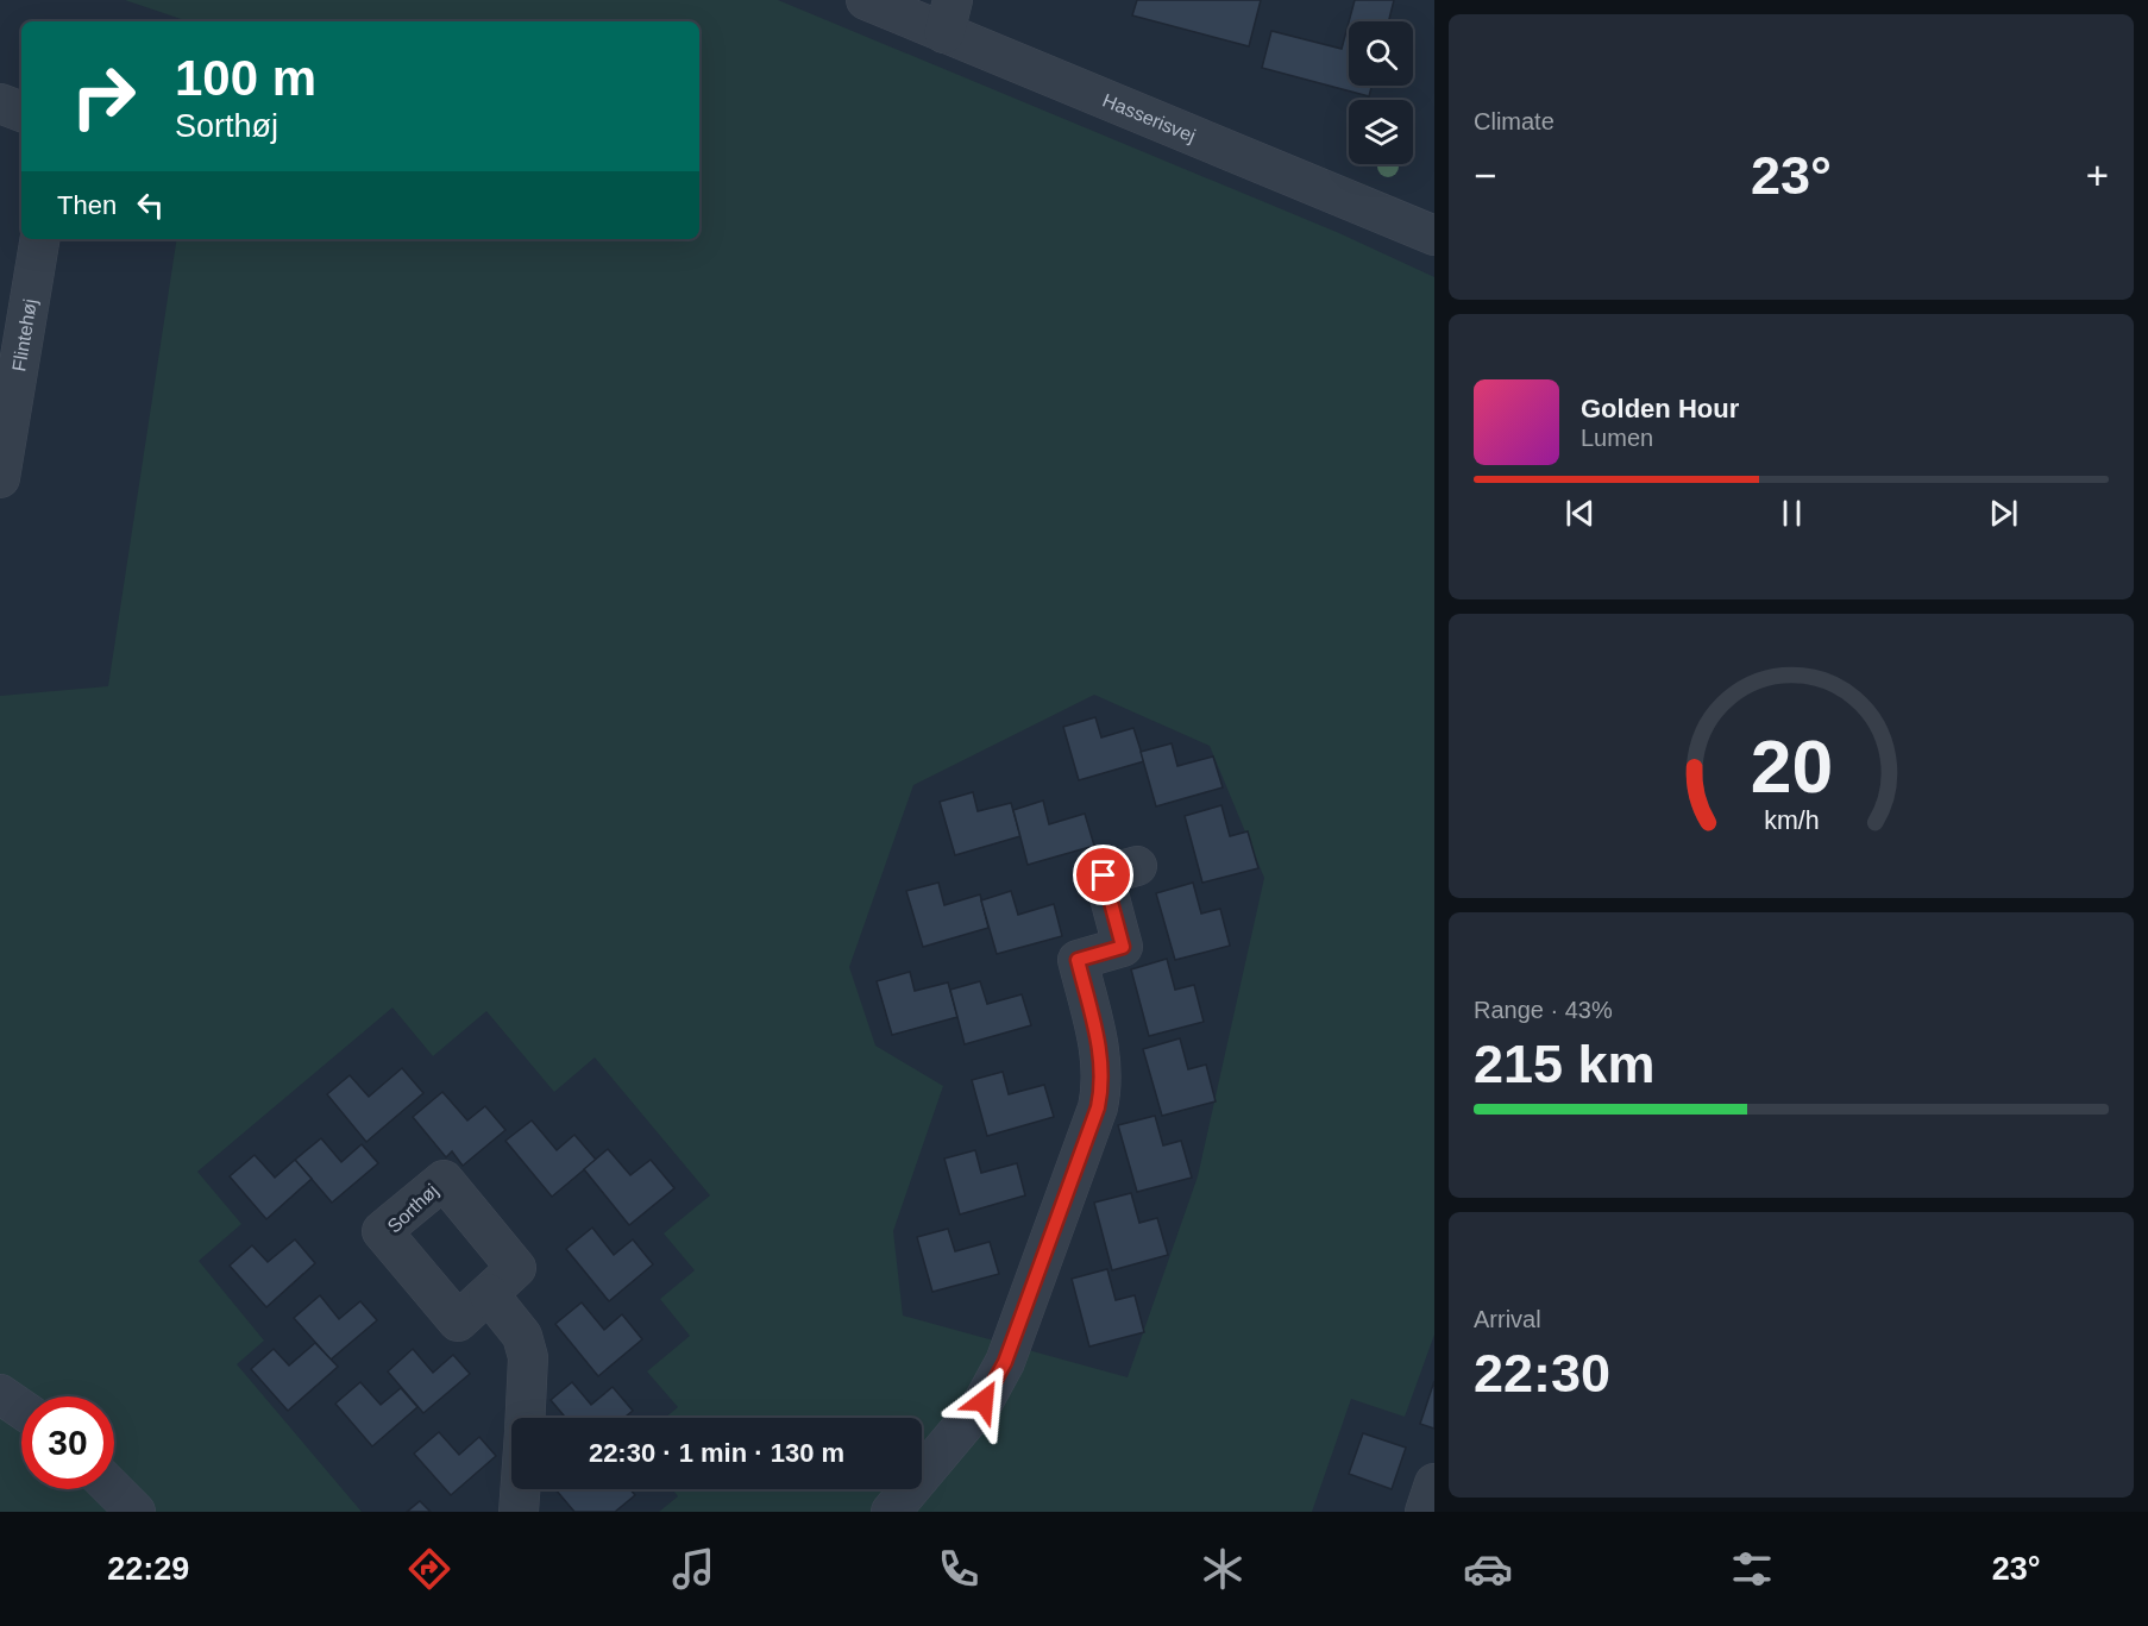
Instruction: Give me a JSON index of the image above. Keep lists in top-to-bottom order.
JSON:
{
  "streets": {
    "street": ["Hasserisvej", "Flintehøj"]
  },
  "page": {
    "tile": [
      "Climate",
      ["Range · 43%", "215 km"],
      ["Arrival", "22:30"]
    ],
    "turn": ["100 m", "Sorthøj"],
    "heat": ["−", "23°", "+"],
    "then": "Then",
    "song": ["Golden Hour", "Lumen"],
    "limit": "30",
    "trip": "22:30 · 1 min · 130 m",
    "tabs": ["22:29", "23°"],
    "gauge": ["20", "km/h"]
  }
}
